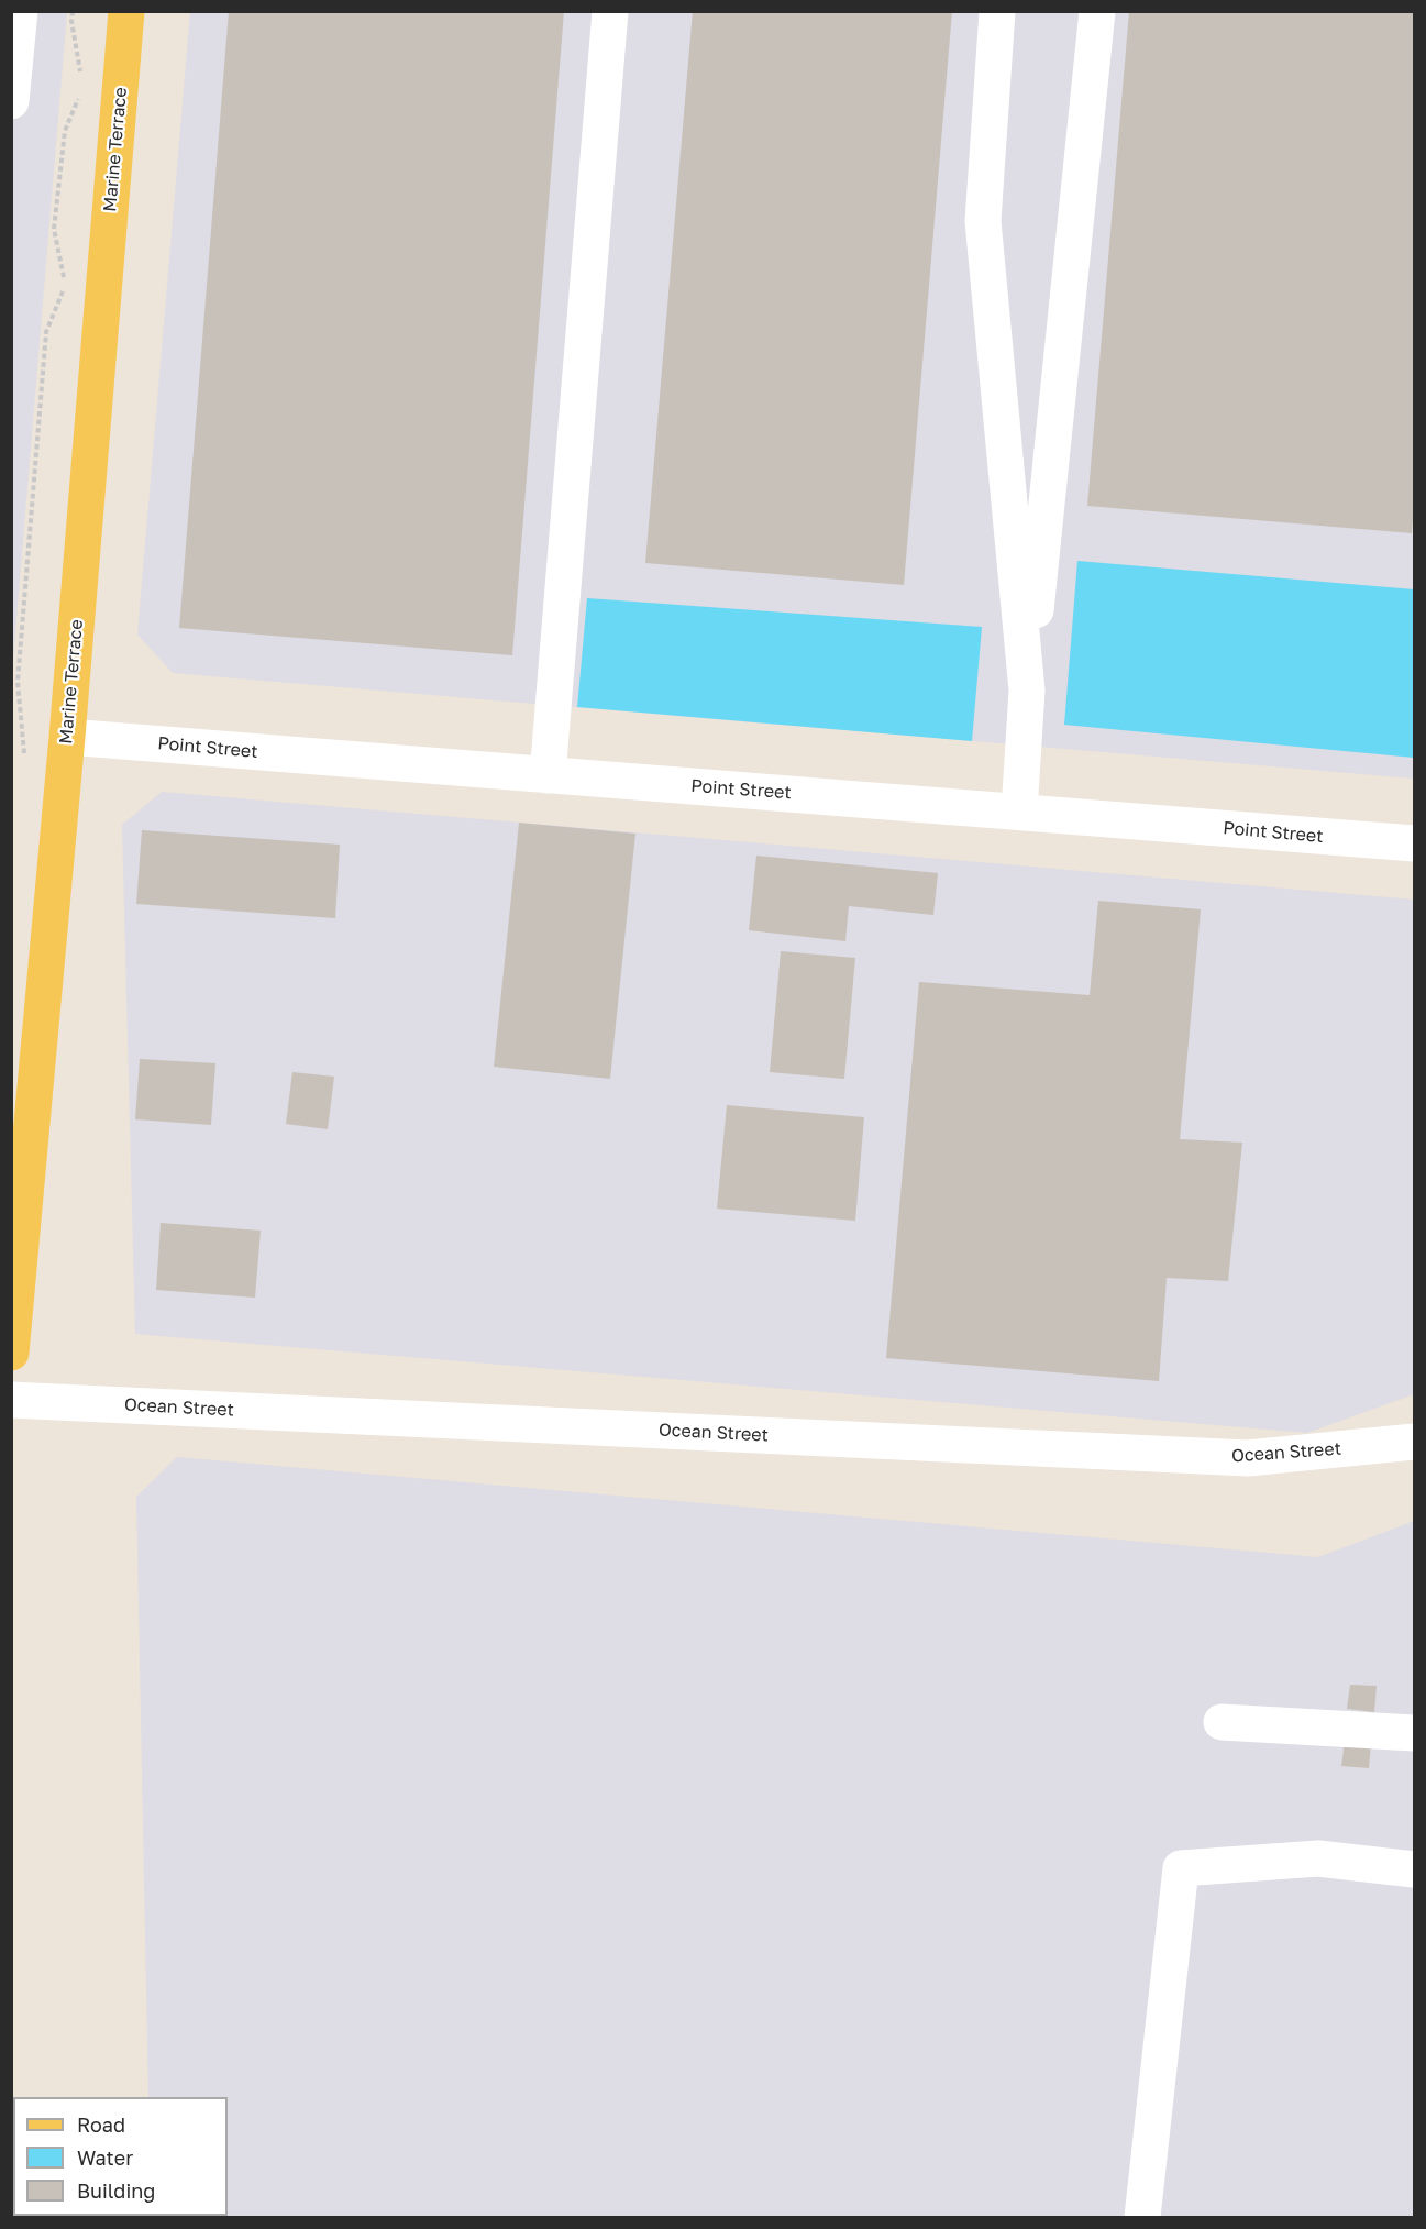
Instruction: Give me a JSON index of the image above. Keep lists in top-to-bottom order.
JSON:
{
  "streets": {
    "main road": ["Marine Terrace"],
    "street": ["Point Street", "Ocean Street"]
  },
  "crossings": [
    ["Marine Terrace", "Point Street"]
  ],
  "legend": ["Road", "Water", "Building"]
}
